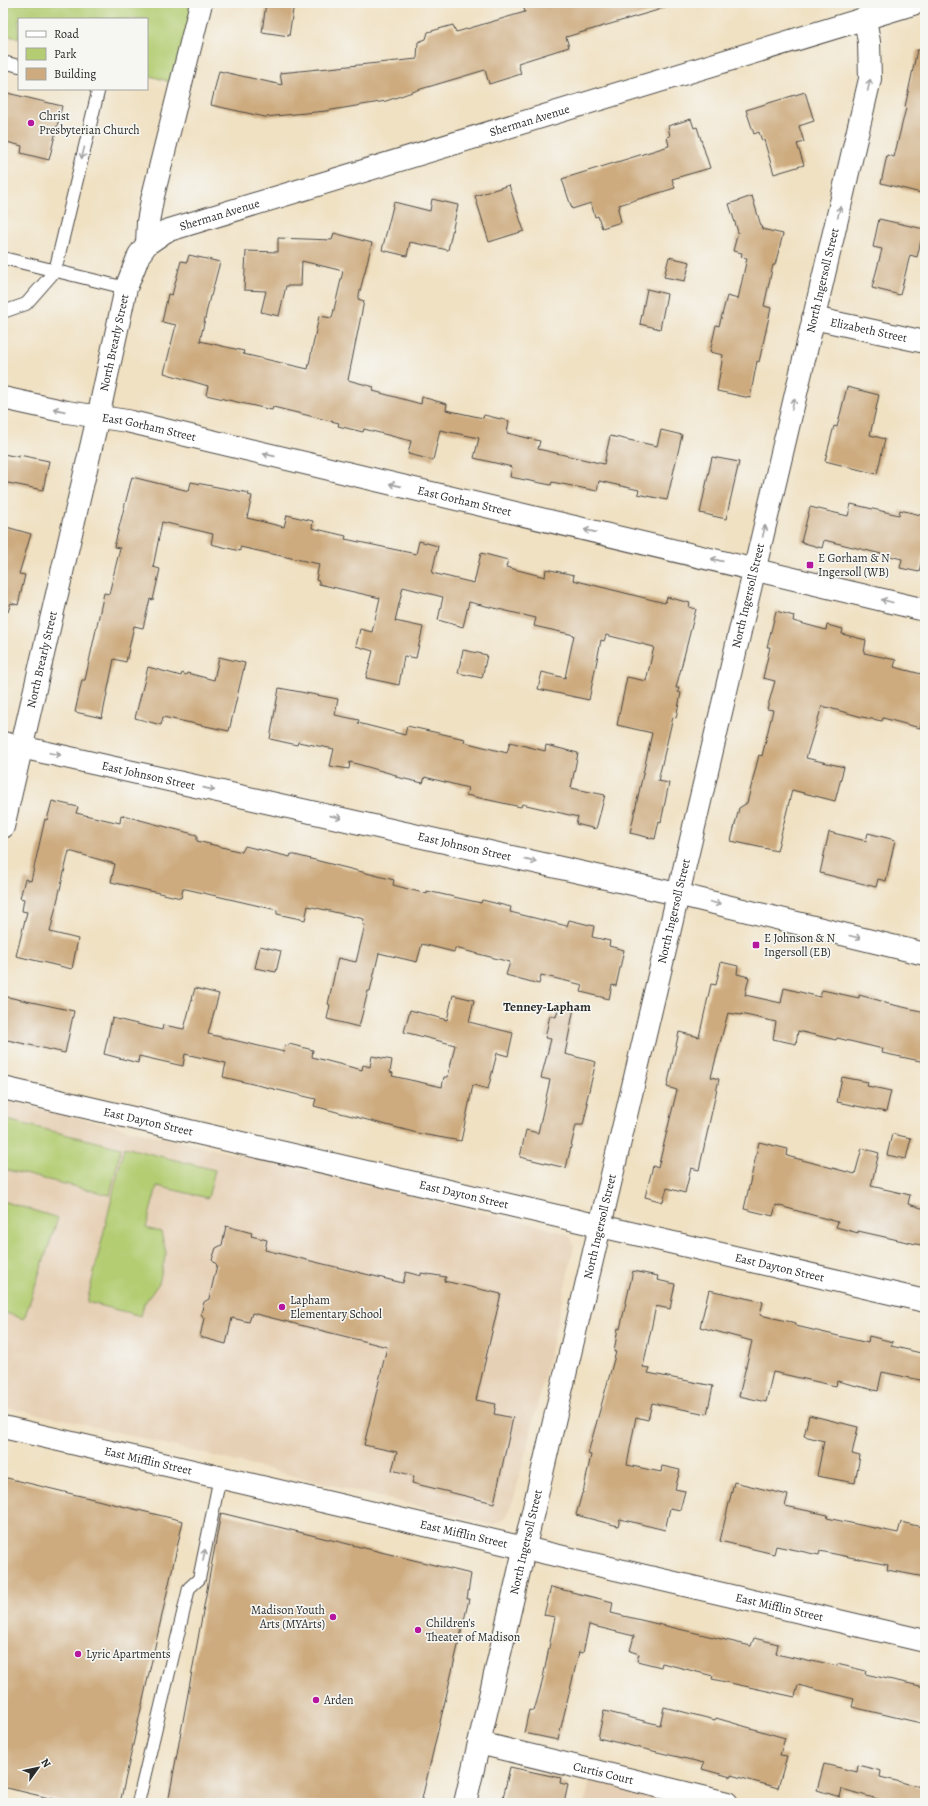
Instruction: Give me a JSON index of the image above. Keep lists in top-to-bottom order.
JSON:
{
  "streets": {
    "street": [
      "Sherman Avenue",
      "North Ingersoll Street",
      "Elizabeth Street",
      "North Brearly Street",
      "East Gorham Street",
      "East Johnson Street",
      "East Dayton Street",
      "East Mifflin Street",
      "Curtis Court"
    ]
  },
  "crossings": [
    ["Sherman Avenue", "North Ingersoll Street"],
    ["Sherman Avenue", "North Brearly Street"],
    ["North Ingersoll Street", "Elizabeth Street"],
    ["North Ingersoll Street", "East Gorham Street"],
    ["North Ingersoll Street", "East Johnson Street"],
    ["North Ingersoll Street", "East Dayton Street"],
    ["North Ingersoll Street", "East Mifflin Street"],
    ["North Ingersoll Street", "Curtis Court"],
    ["North Brearly Street", "East Gorham Street"],
    ["North Brearly Street", "East Johnson Street"]
  ],
  "one_way": ["East Gorham Street", "East Johnson Street"],
  "districts": ["Tenney-Lapham"],
  "places": {
    "other": [
      "Christ Presbyterian Church",
      "Lapham Elementary School",
      "Madison Youth Arts (MYArts)",
      "Children's Theater of Madison",
      "Lyric Apartments",
      "Arden"
    ],
    "transit": ["E Gorham & N Ingersoll (WB)", "E Johnson & N Ingersoll (EB)"]
  },
  "legend": ["Road", "Park", "Building"],
  "north": "top right"
}
